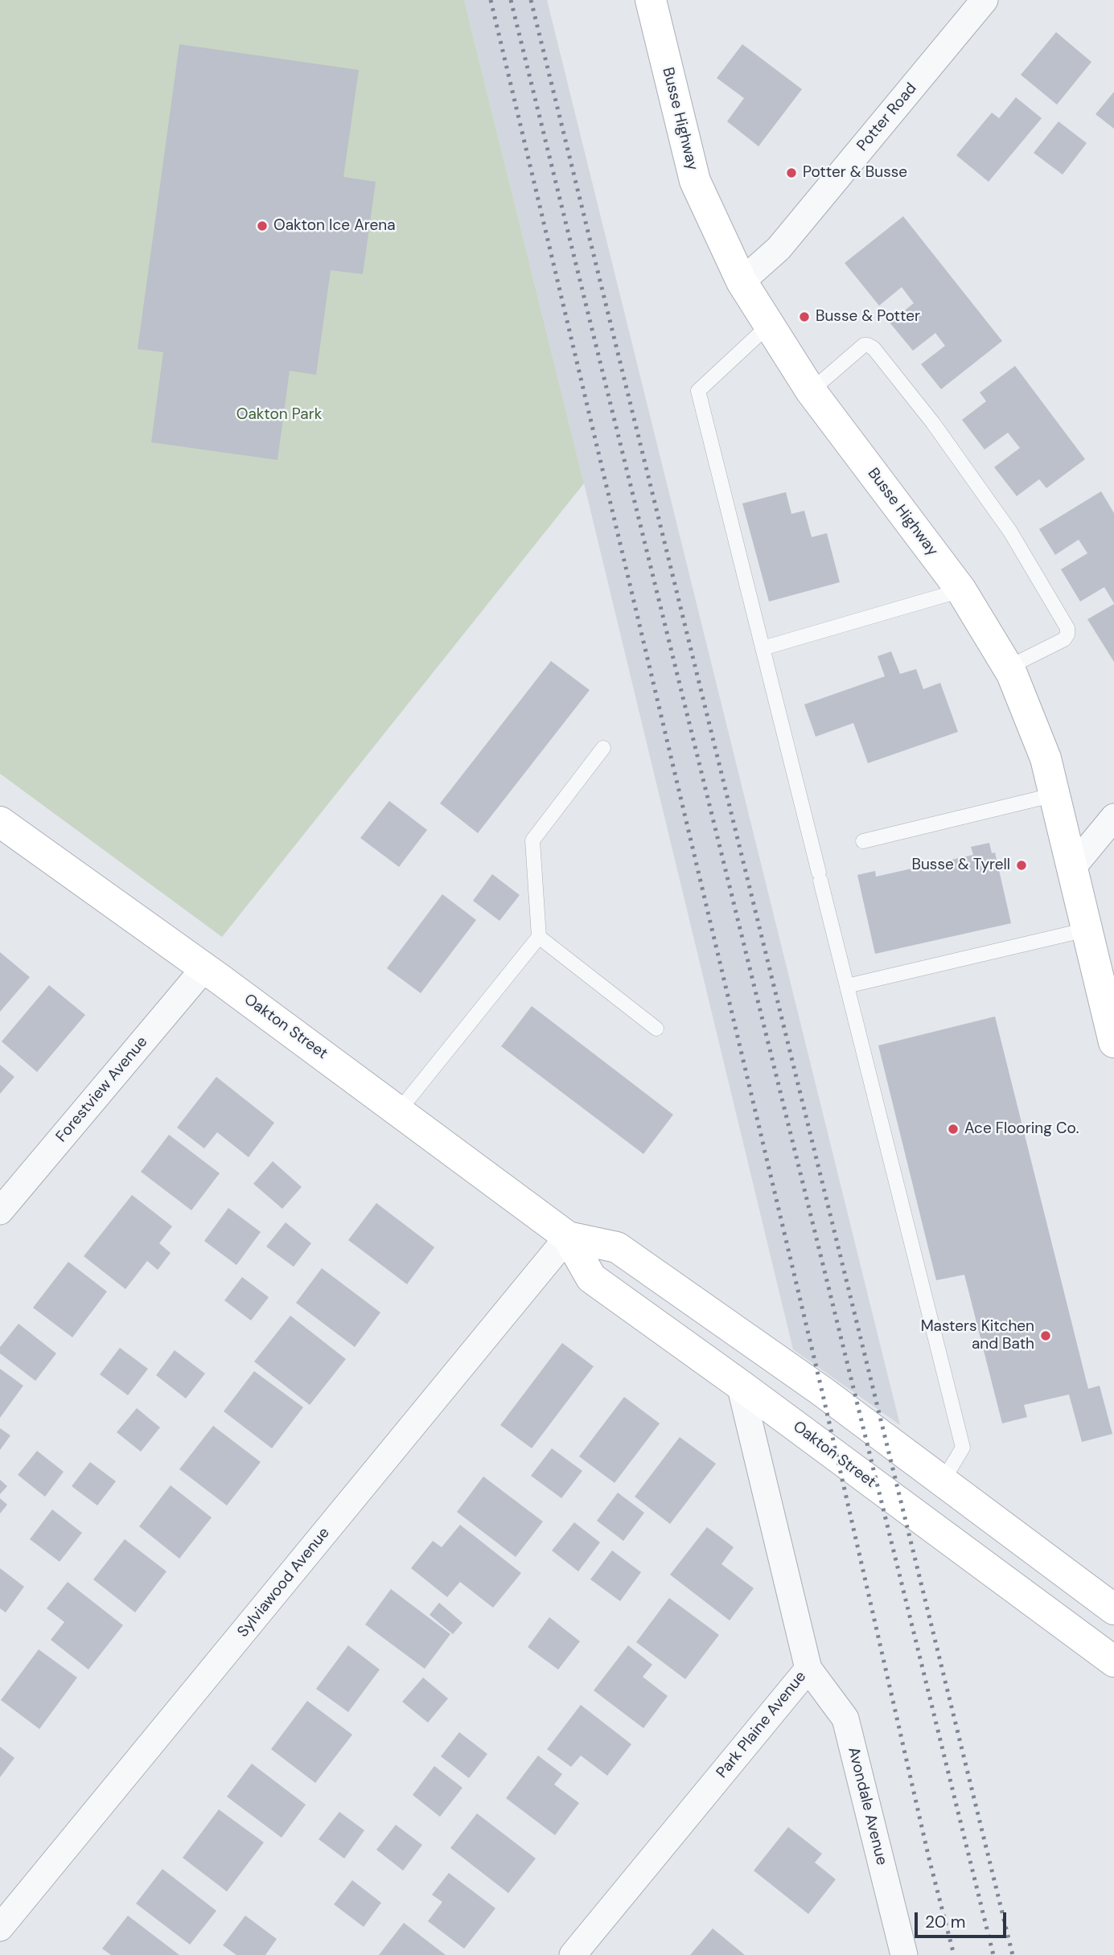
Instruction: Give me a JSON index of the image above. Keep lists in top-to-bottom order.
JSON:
{
  "streets": {
    "main road": ["Busse Highway", "Oakton Street"],
    "street": [
      "Potter Road",
      "Forestview Avenue",
      "Sylviawood Avenue",
      "Park Plaine Avenue",
      "Avondale Avenue"
    ]
  },
  "crossings": [
    ["Potter Road", "Busse Highway"],
    ["Oakton Street", "Forestview Avenue"],
    ["Oakton Street", "Sylviawood Avenue"],
    ["Oakton Street", "Park Plaine Avenue"],
    ["Park Plaine Avenue", "Avondale Avenue"]
  ],
  "parks": ["Oakton Park"],
  "places": [
    "Potter & Busse",
    "Oakton Ice Arena",
    "Busse & Potter",
    "Busse & Tyrell",
    "Ace Flooring Co.",
    "Masters Kitchen and Bath"
  ],
  "scale_bar": "20 m"
}
